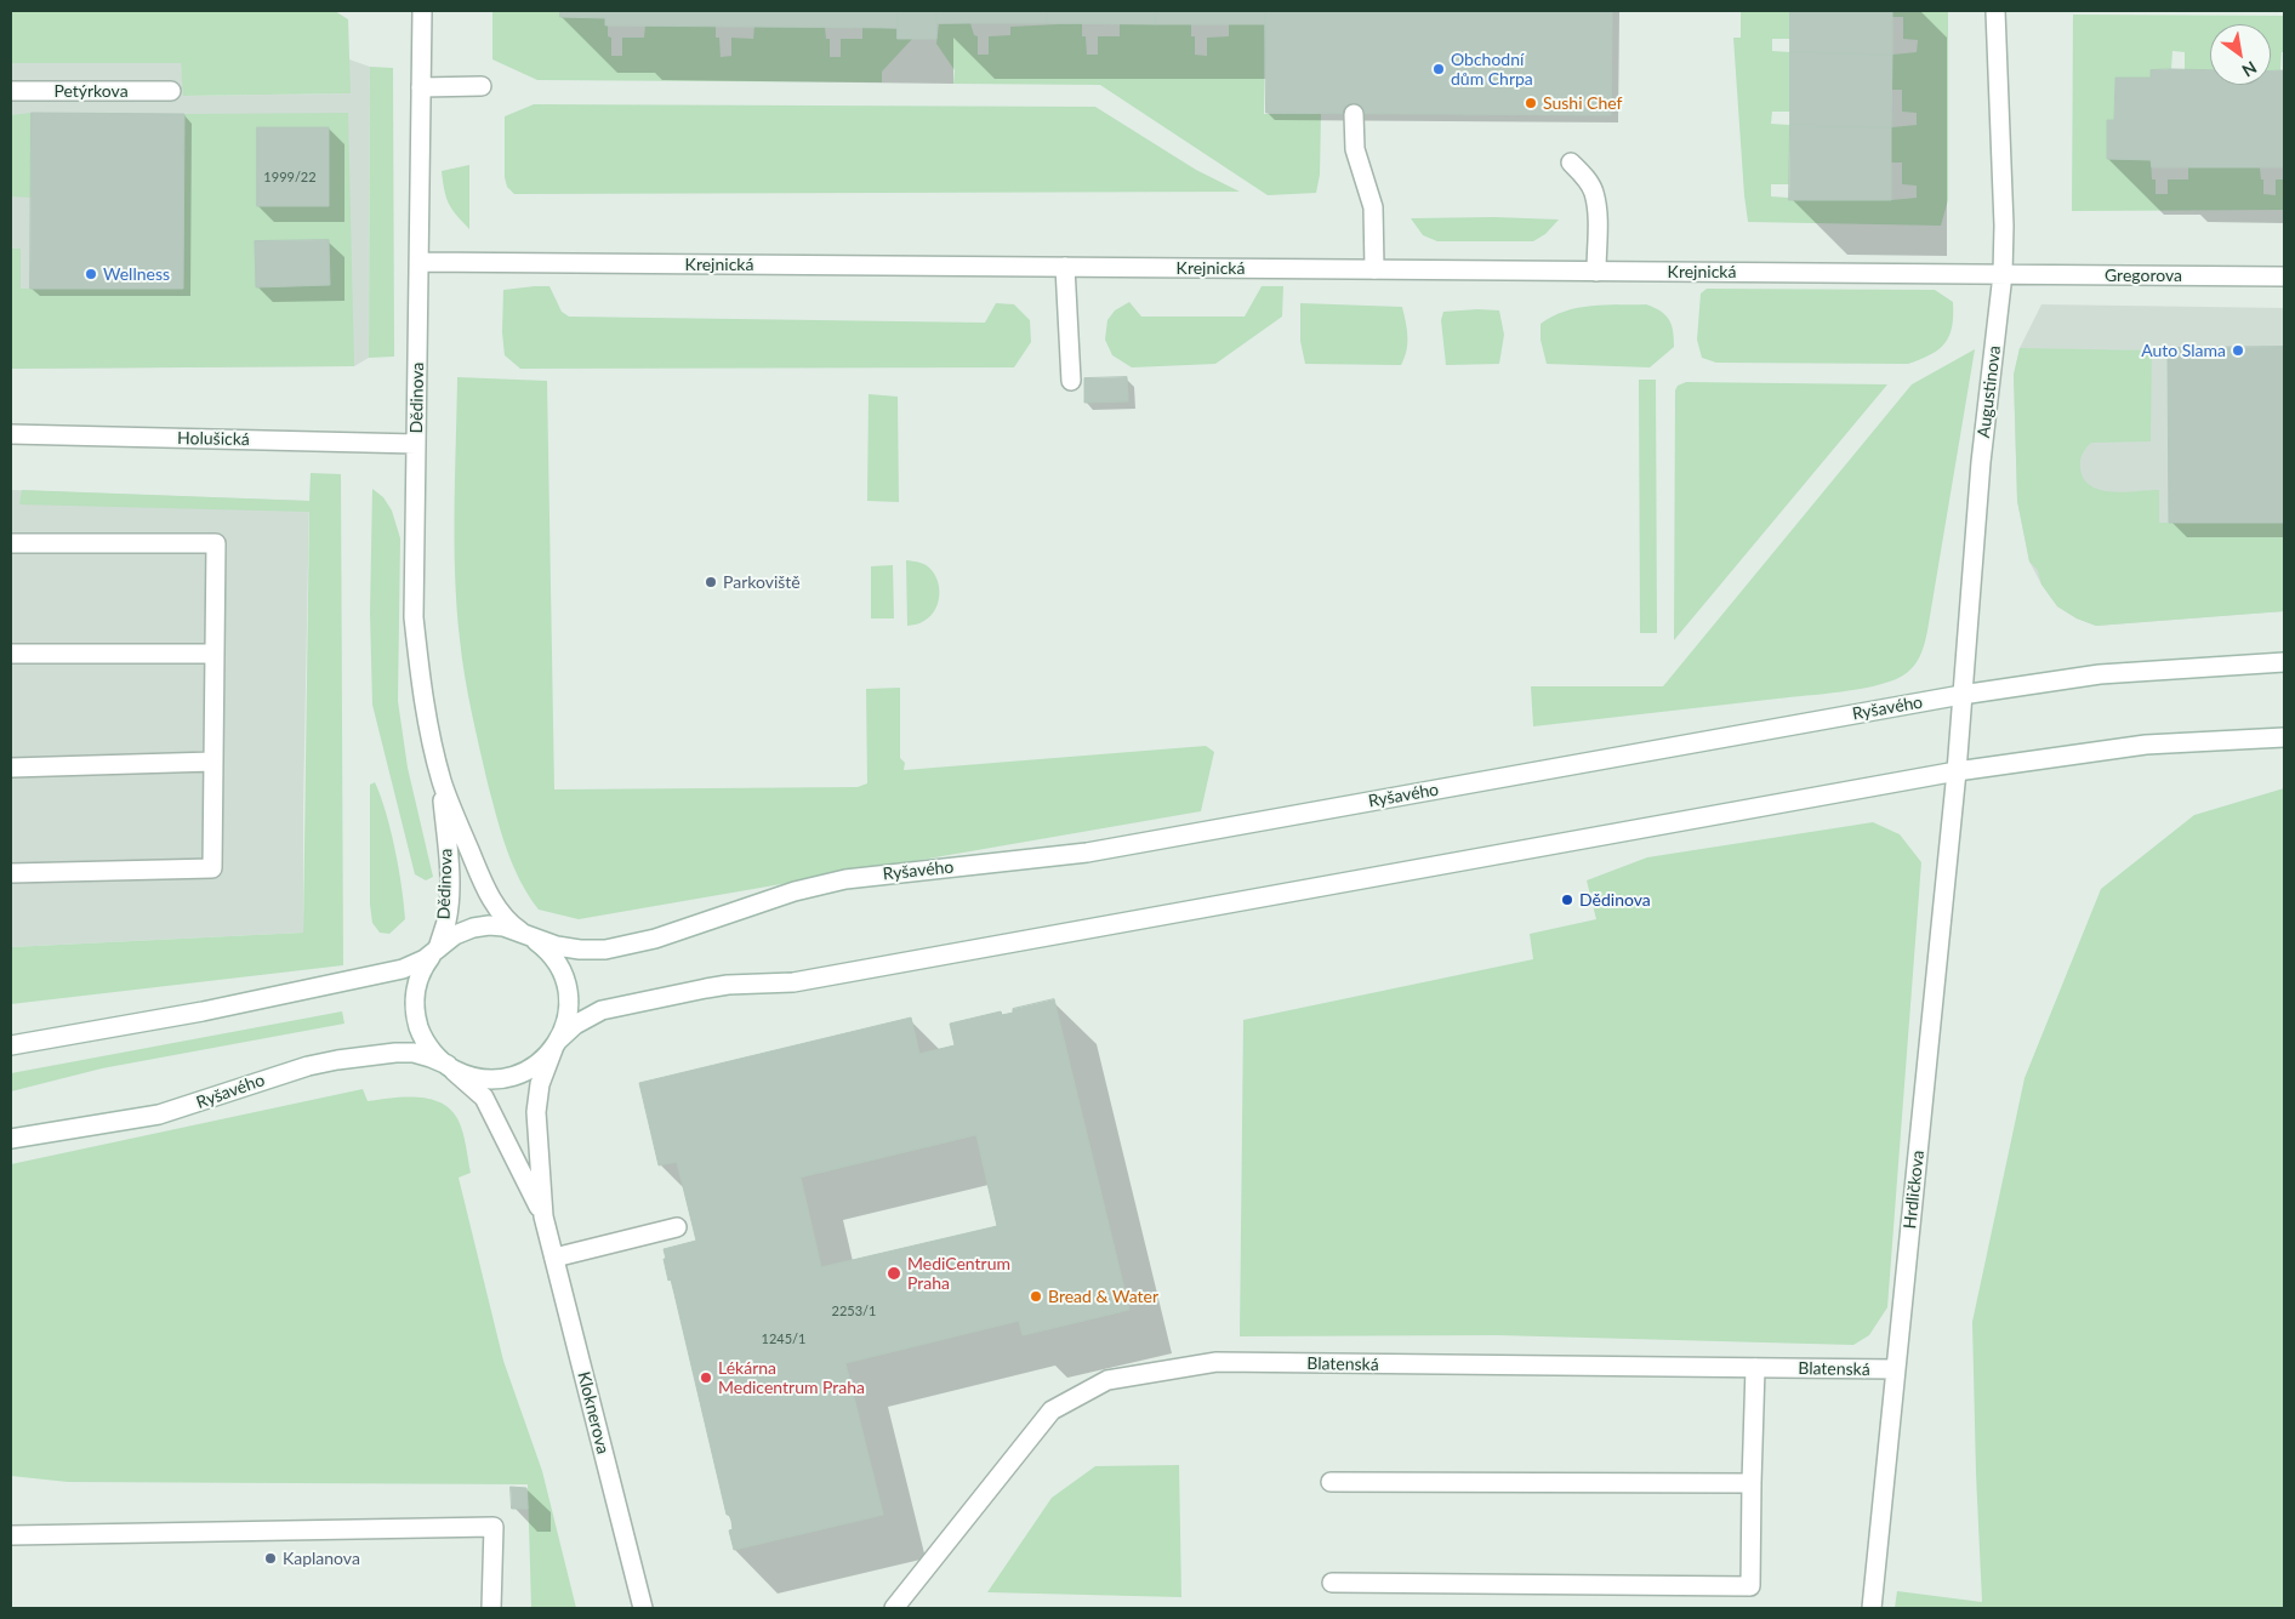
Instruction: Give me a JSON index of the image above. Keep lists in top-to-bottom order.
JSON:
{
  "streets": {
    "street": [
      "Petýrkova",
      "Krejnická",
      "Gregorova",
      "Augustinova",
      "Dědinova",
      "Holušická",
      "Ryšavého",
      "Hrdličkova",
      "Blatenská",
      "Kloknerova"
    ]
  },
  "crossings": [
    ["Krejnická", "Gregorova"],
    ["Krejnická", "Augustinova"],
    ["Krejnická", "Dědinova"],
    ["Gregorova", "Augustinova"],
    ["Augustinova", "Ryšavého"],
    ["Augustinova", "Hrdličkova"],
    ["Dědinova", "Holušická"],
    ["Dědinova", "Ryšavého"],
    ["Dědinova", "Kloknerova"],
    ["Ryšavého", "Hrdličkova"],
    ["Ryšavého", "Kloknerova"],
    ["Hrdličkova", "Blatenská"]
  ],
  "places": [
    "Obchodní dům Chrpa",
    "Sushi Chef",
    "Wellness",
    "Auto Slama",
    "Parkoviště",
    "Dědinova",
    "MediCentrum Praha",
    "Bread & Water",
    "Lékárna Medicentrum Praha",
    "Kaplanova"
  ],
  "house_numbers": ["1999/22", "2253/1", "1245/1"],
  "north": "bottom right"
}
